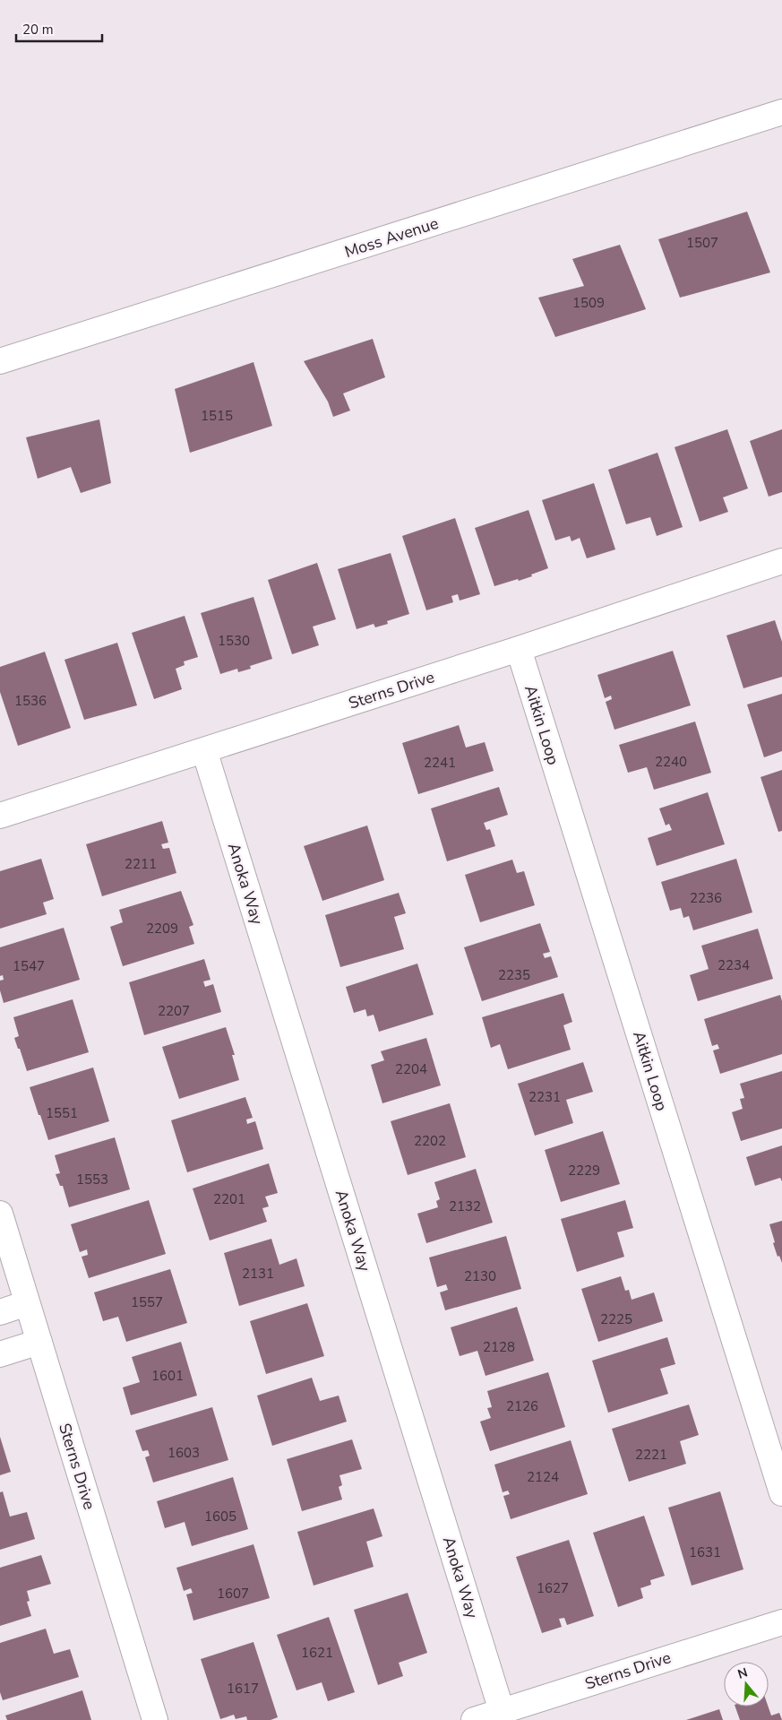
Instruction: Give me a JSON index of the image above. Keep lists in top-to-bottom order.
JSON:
{
  "streets": {
    "street": [
      "Moss Avenue",
      "Sterns Drive",
      "Aitkin Loop",
      "Anoka Way"
    ]
  },
  "crossings": [
    ["Sterns Drive", "Aitkin Loop"],
    ["Sterns Drive", "Anoka Way"]
  ],
  "house_numbers": [
    "1507",
    "1509",
    "1515",
    "1530",
    "1536",
    "2240",
    "2241",
    "2211",
    "2236",
    "2209",
    "2234",
    "1547",
    "2235",
    "2207",
    "2204",
    "2231",
    "1551",
    "2202",
    "2229",
    "1553",
    "2201",
    "2132",
    "2131",
    "2130",
    "1557",
    "2225",
    "2128",
    "1601",
    "2126",
    "1603",
    "2221",
    "2124",
    "1605",
    "1631",
    "1627",
    "1607",
    "1621",
    "1617"
  ],
  "scale_bar": "20 m",
  "north": "top"
}
